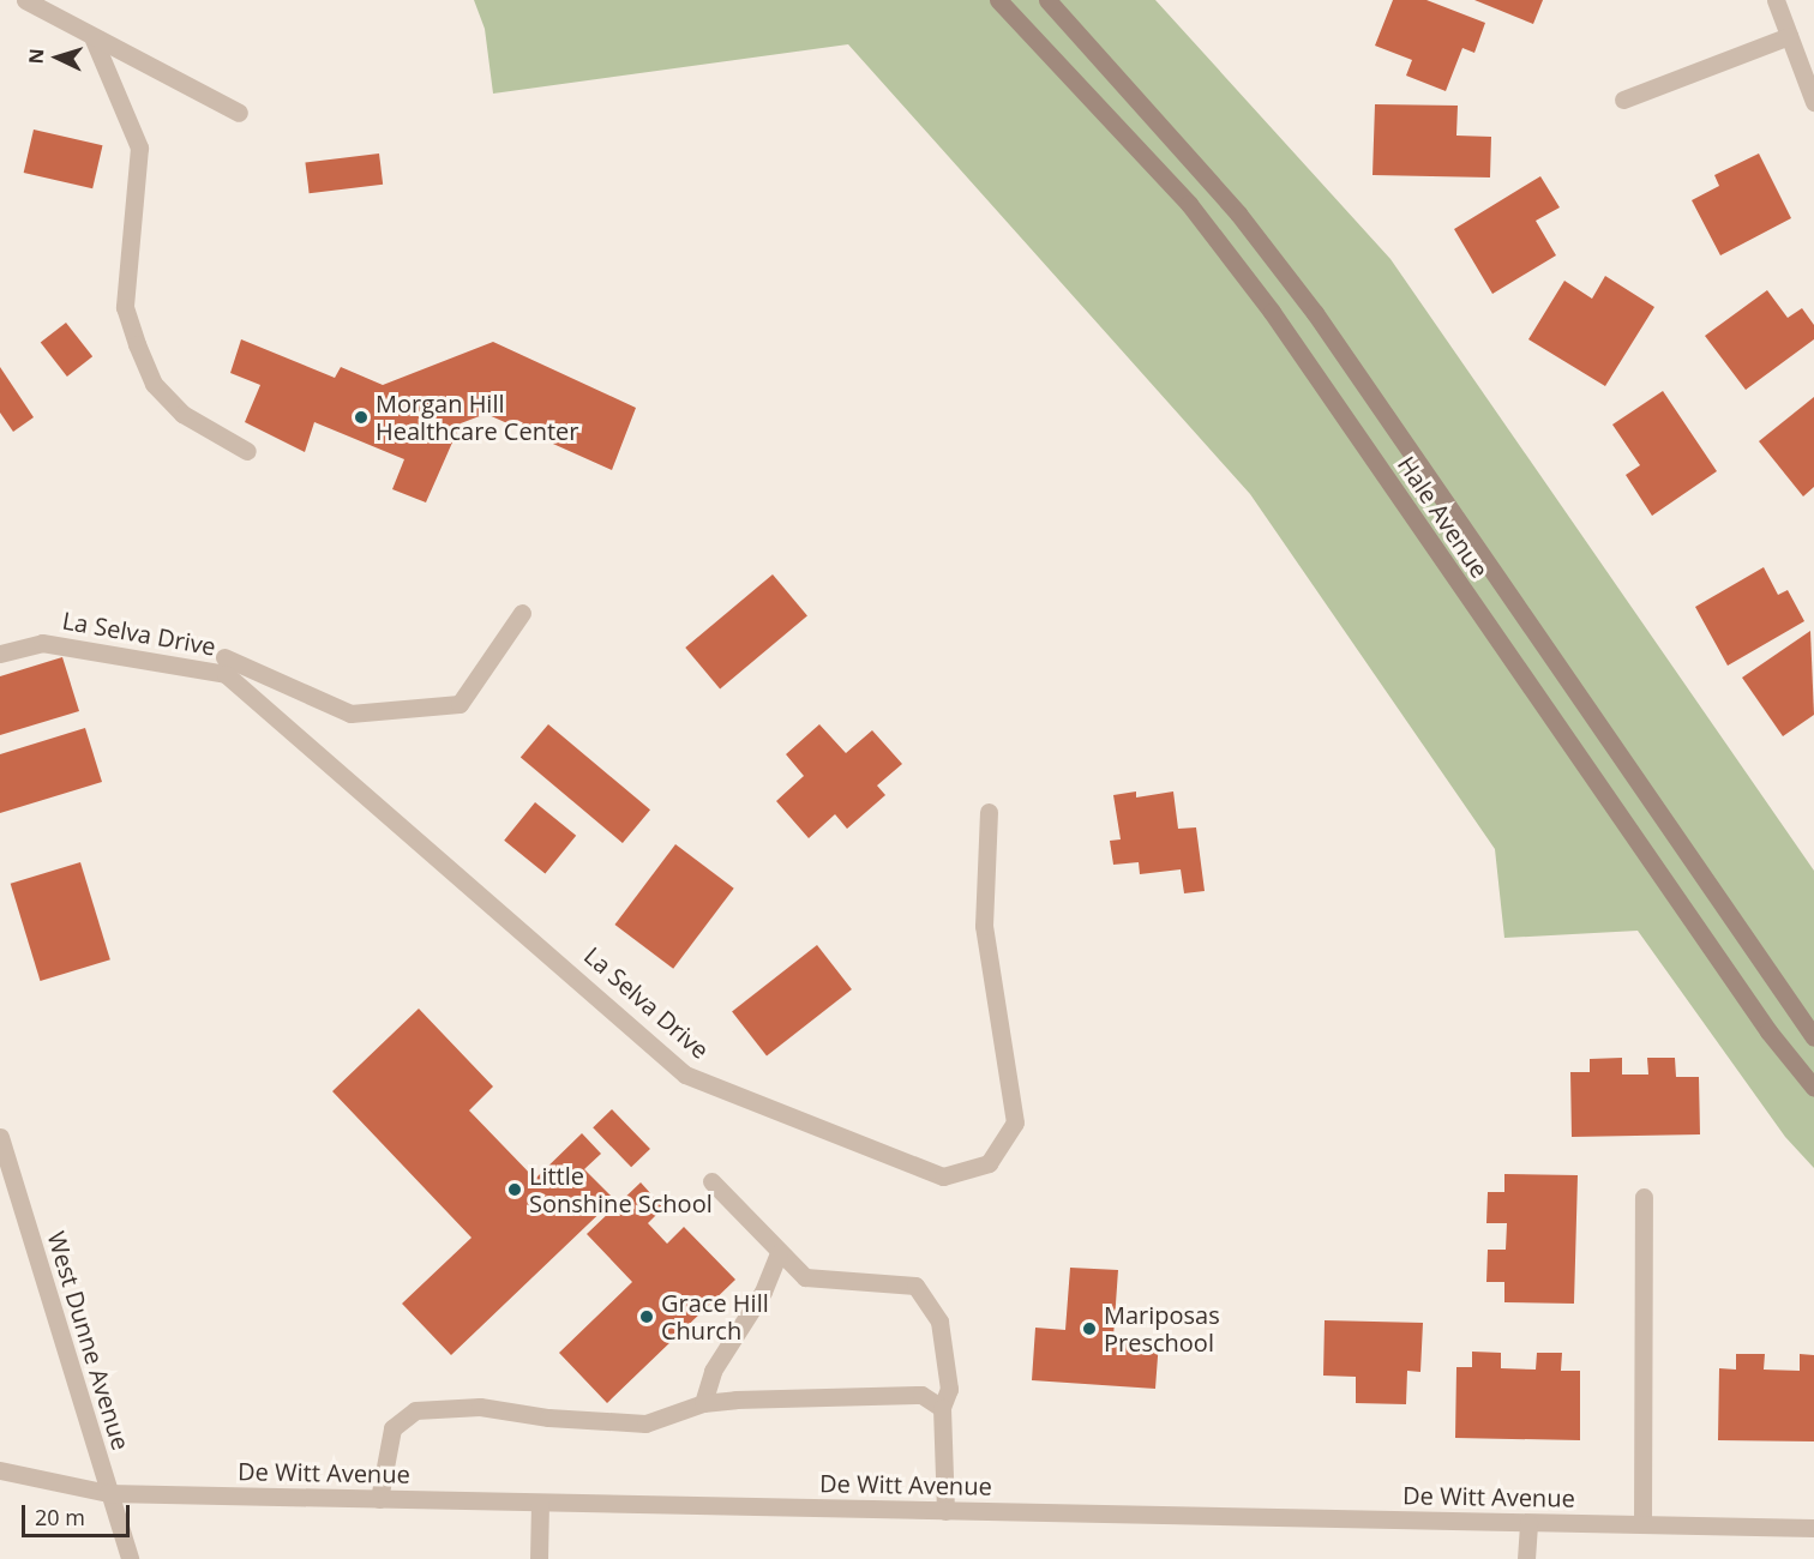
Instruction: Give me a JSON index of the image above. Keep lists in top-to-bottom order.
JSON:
{
  "streets": {
    "main road": ["Hale Avenue"],
    "street": ["La Selva Drive", "West Dunne Avenue", "De Witt Avenue"]
  },
  "crossings": [
    ["West Dunne Avenue", "De Witt Avenue"]
  ],
  "places": [
    "Morgan Hill Healthcare Center",
    "Little Sonshine School",
    "Grace Hill Church",
    "Mariposas Preschool"
  ],
  "scale_bar": "20 m",
  "north": "left"
}
